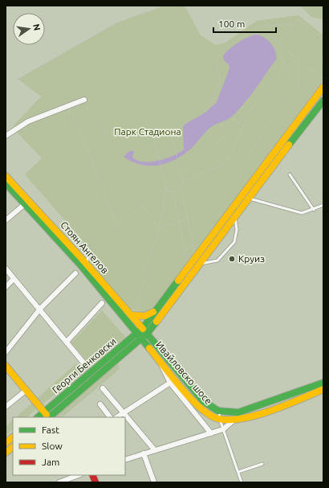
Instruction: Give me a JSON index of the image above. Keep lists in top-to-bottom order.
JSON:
{
  "streets": {
    "main road": ["Стоян Ангелов", "Георги Бенковски", "Ивайловско шосе"]
  },
  "crossings": [
    ["Стоян Ангелов", "Георги Бенковски"],
    ["Стоян Ангелов", "Ивайловско шосе"],
    ["Георги Бенковски", "Ивайловско шосе"]
  ],
  "parks": ["Парк Стадиона"],
  "places": ["Круиз"],
  "legend": ["Fast", "Slow", "Jam"],
  "scale_bar": "100 m",
  "north": "right"
}
